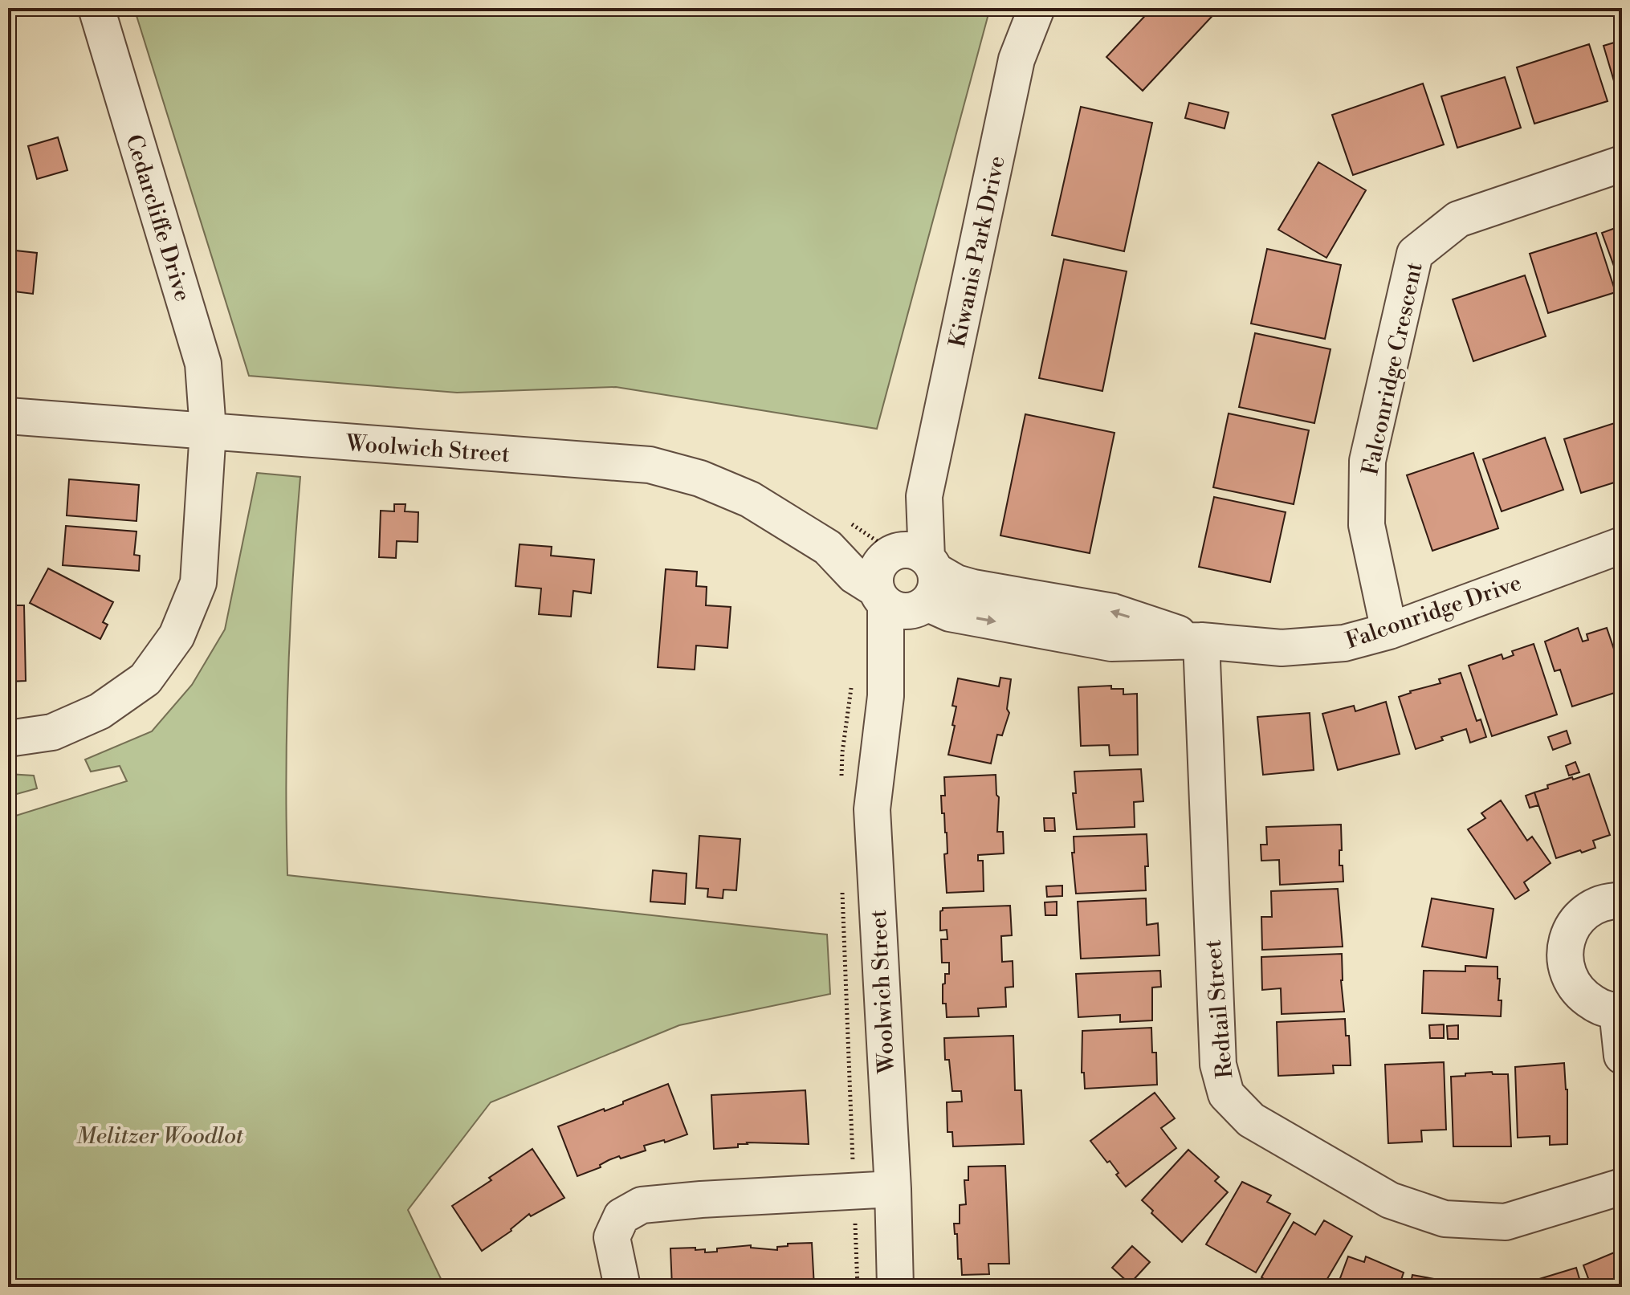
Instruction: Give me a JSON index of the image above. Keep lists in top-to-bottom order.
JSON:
{
  "streets": {
    "street": [
      "Cedarcliffe Drive",
      "Kiwanis Park Drive",
      "Falconridge Crescent",
      "Woolwich Street",
      "Falconridge Drive",
      "Redtail Street"
    ]
  },
  "crossings": [
    ["Cedarcliffe Drive", "Woolwich Street"],
    ["Kiwanis Park Drive", "Woolwich Street"],
    ["Kiwanis Park Drive", "Falconridge Drive"],
    ["Falconridge Crescent", "Falconridge Drive"],
    ["Woolwich Street", "Falconridge Drive"],
    ["Falconridge Drive", "Redtail Street"]
  ],
  "parks": ["Melitzer Woodlot"]
}
